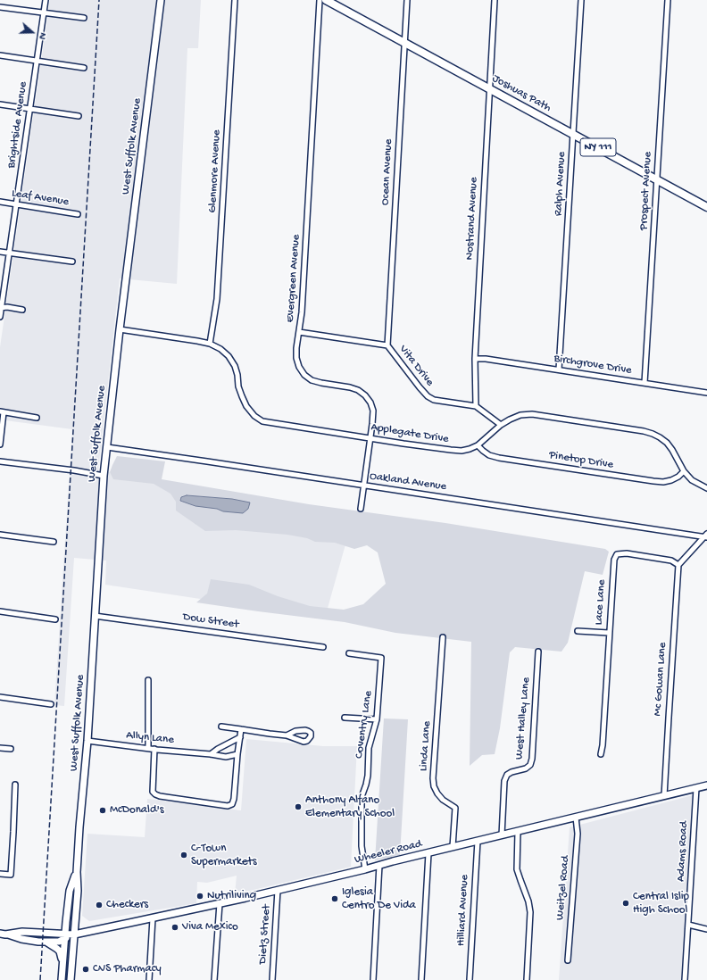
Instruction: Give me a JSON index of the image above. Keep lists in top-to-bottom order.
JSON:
{
  "streets": {
    "main road": [
      "Joshuas Path",
      "West Suffolk Avenue",
      "NY 111",
      "Wheeler Road"
    ],
    "street": [
      "Brightside Avenue",
      "Glenmore Avenue",
      "Ocean Avenue",
      "Ralph Avenue",
      "Prospect Avenue",
      "Leaf Avenue",
      "Nostrand Avenue",
      "Evergreen Avenue",
      "Birchgrove Drive",
      "Vita Drive",
      "Applegate Drive",
      "Pinetop Drive",
      "Oakland Avenue",
      "Lace Lane",
      "Dow Street",
      "Mc Gowan Lane",
      "West Halley Lane",
      "Coventry Lane",
      "Allyn Lane",
      "Linda Lane",
      "Adams Road",
      "Weitzel Road",
      "Hilliard Avenue",
      "Dietz Street"
    ]
  },
  "crossings": [
    ["Joshuas Path", "Ocean Avenue"],
    ["Joshuas Path", "Ralph Avenue"],
    ["Joshuas Path", "Prospect Avenue"],
    ["Joshuas Path", "Nostrand Avenue"],
    ["Brightside Avenue", "Leaf Avenue"],
    ["West Suffolk Avenue", "Applegate Drive"],
    ["West Suffolk Avenue", "Oakland Avenue"],
    ["West Suffolk Avenue", "Dow Street"],
    ["West Suffolk Avenue", "Allyn Lane"],
    ["West Suffolk Avenue", "Wheeler Road"],
    ["Glenmore Avenue", "Applegate Drive"],
    ["Ocean Avenue", "Vita Drive"],
    ["Ralph Avenue", "Birchgrove Drive"],
    ["Prospect Avenue", "Birchgrove Drive"],
    ["Nostrand Avenue", "Birchgrove Drive"],
    ["Nostrand Avenue", "Vita Drive"],
    ["Evergreen Avenue", "Vita Drive"],
    ["Evergreen Avenue", "Applegate Drive"],
    ["Evergreen Avenue", "Oakland Avenue"],
    ["Applegate Drive", "Pinetop Drive"],
    ["Lace Lane", "Mc Gowan Lane"],
    ["Mc Gowan Lane", "Wheeler Road"],
    ["West Halley Lane", "Wheeler Road"],
    ["Coventry Lane", "Wheeler Road"],
    ["Linda Lane", "Wheeler Road"],
    ["Adams Road", "Wheeler Road"],
    ["Wheeler Road", "Weitzel Road"],
    ["Wheeler Road", "Hilliard Avenue"],
    ["Wheeler Road", "Dietz Street"]
  ],
  "places": [
    "Anthony Alfano Elementary School",
    "McDonald's",
    "C‑Town Supermarkets",
    "Nutriliving",
    "Iglesia Centro De Vida",
    "Central Islip High School",
    "Checkers",
    "Viva Mexico",
    "CVS Pharmacy"
  ],
  "north": "right"
}
